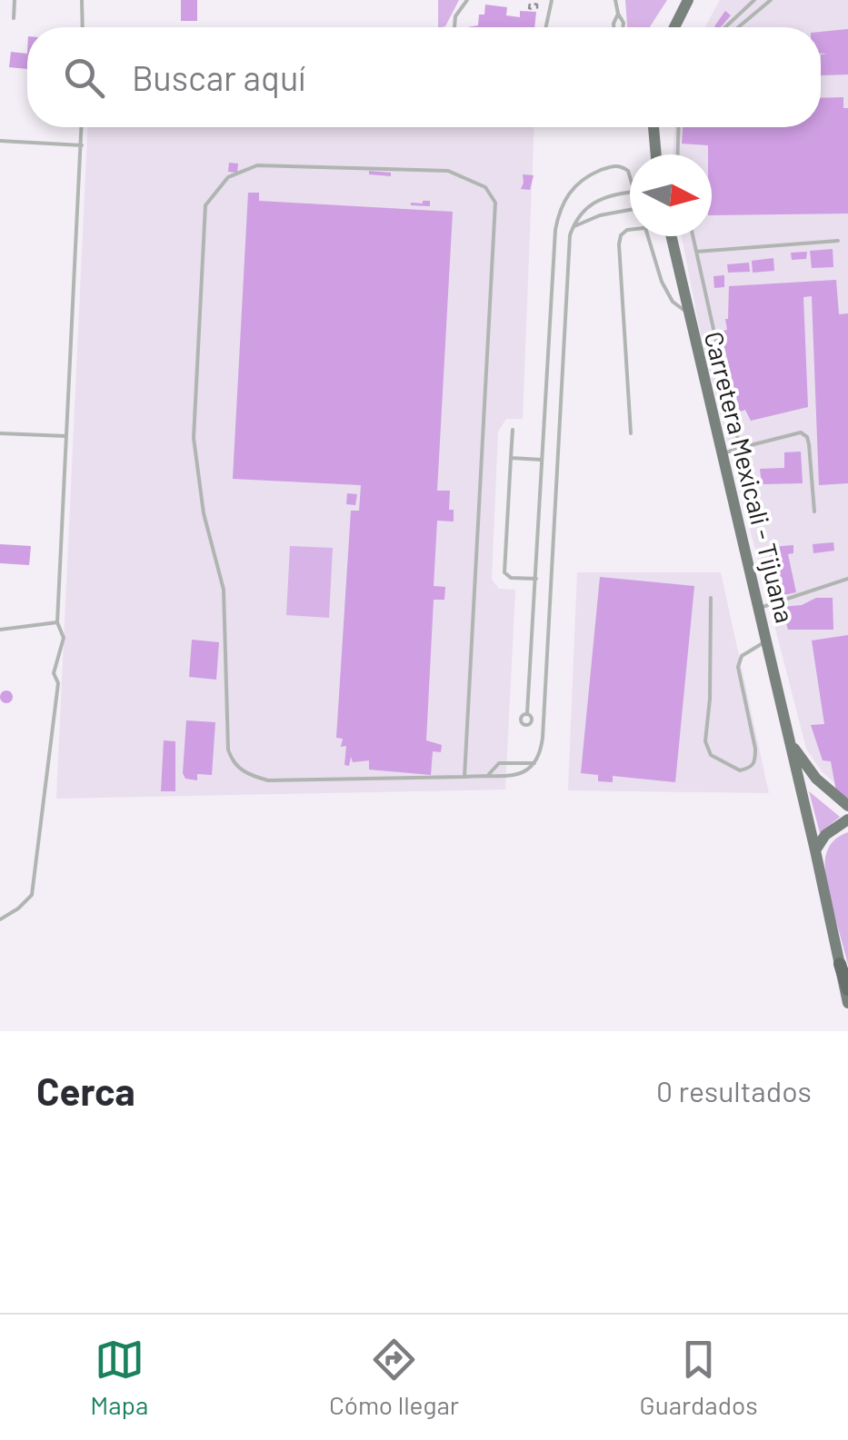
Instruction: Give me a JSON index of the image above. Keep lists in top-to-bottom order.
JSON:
{
  "streets": {
    "main road": ["Carretera Mexicali - Tijuana"]
  },
  "north": "right",
  "page": {
    "search": "Buscar aquí",
    "heading": ["Cerca", "0 resultados"],
    "nav": ["Mapa", "Cómo llegar", "Guardados"]
  }
}
